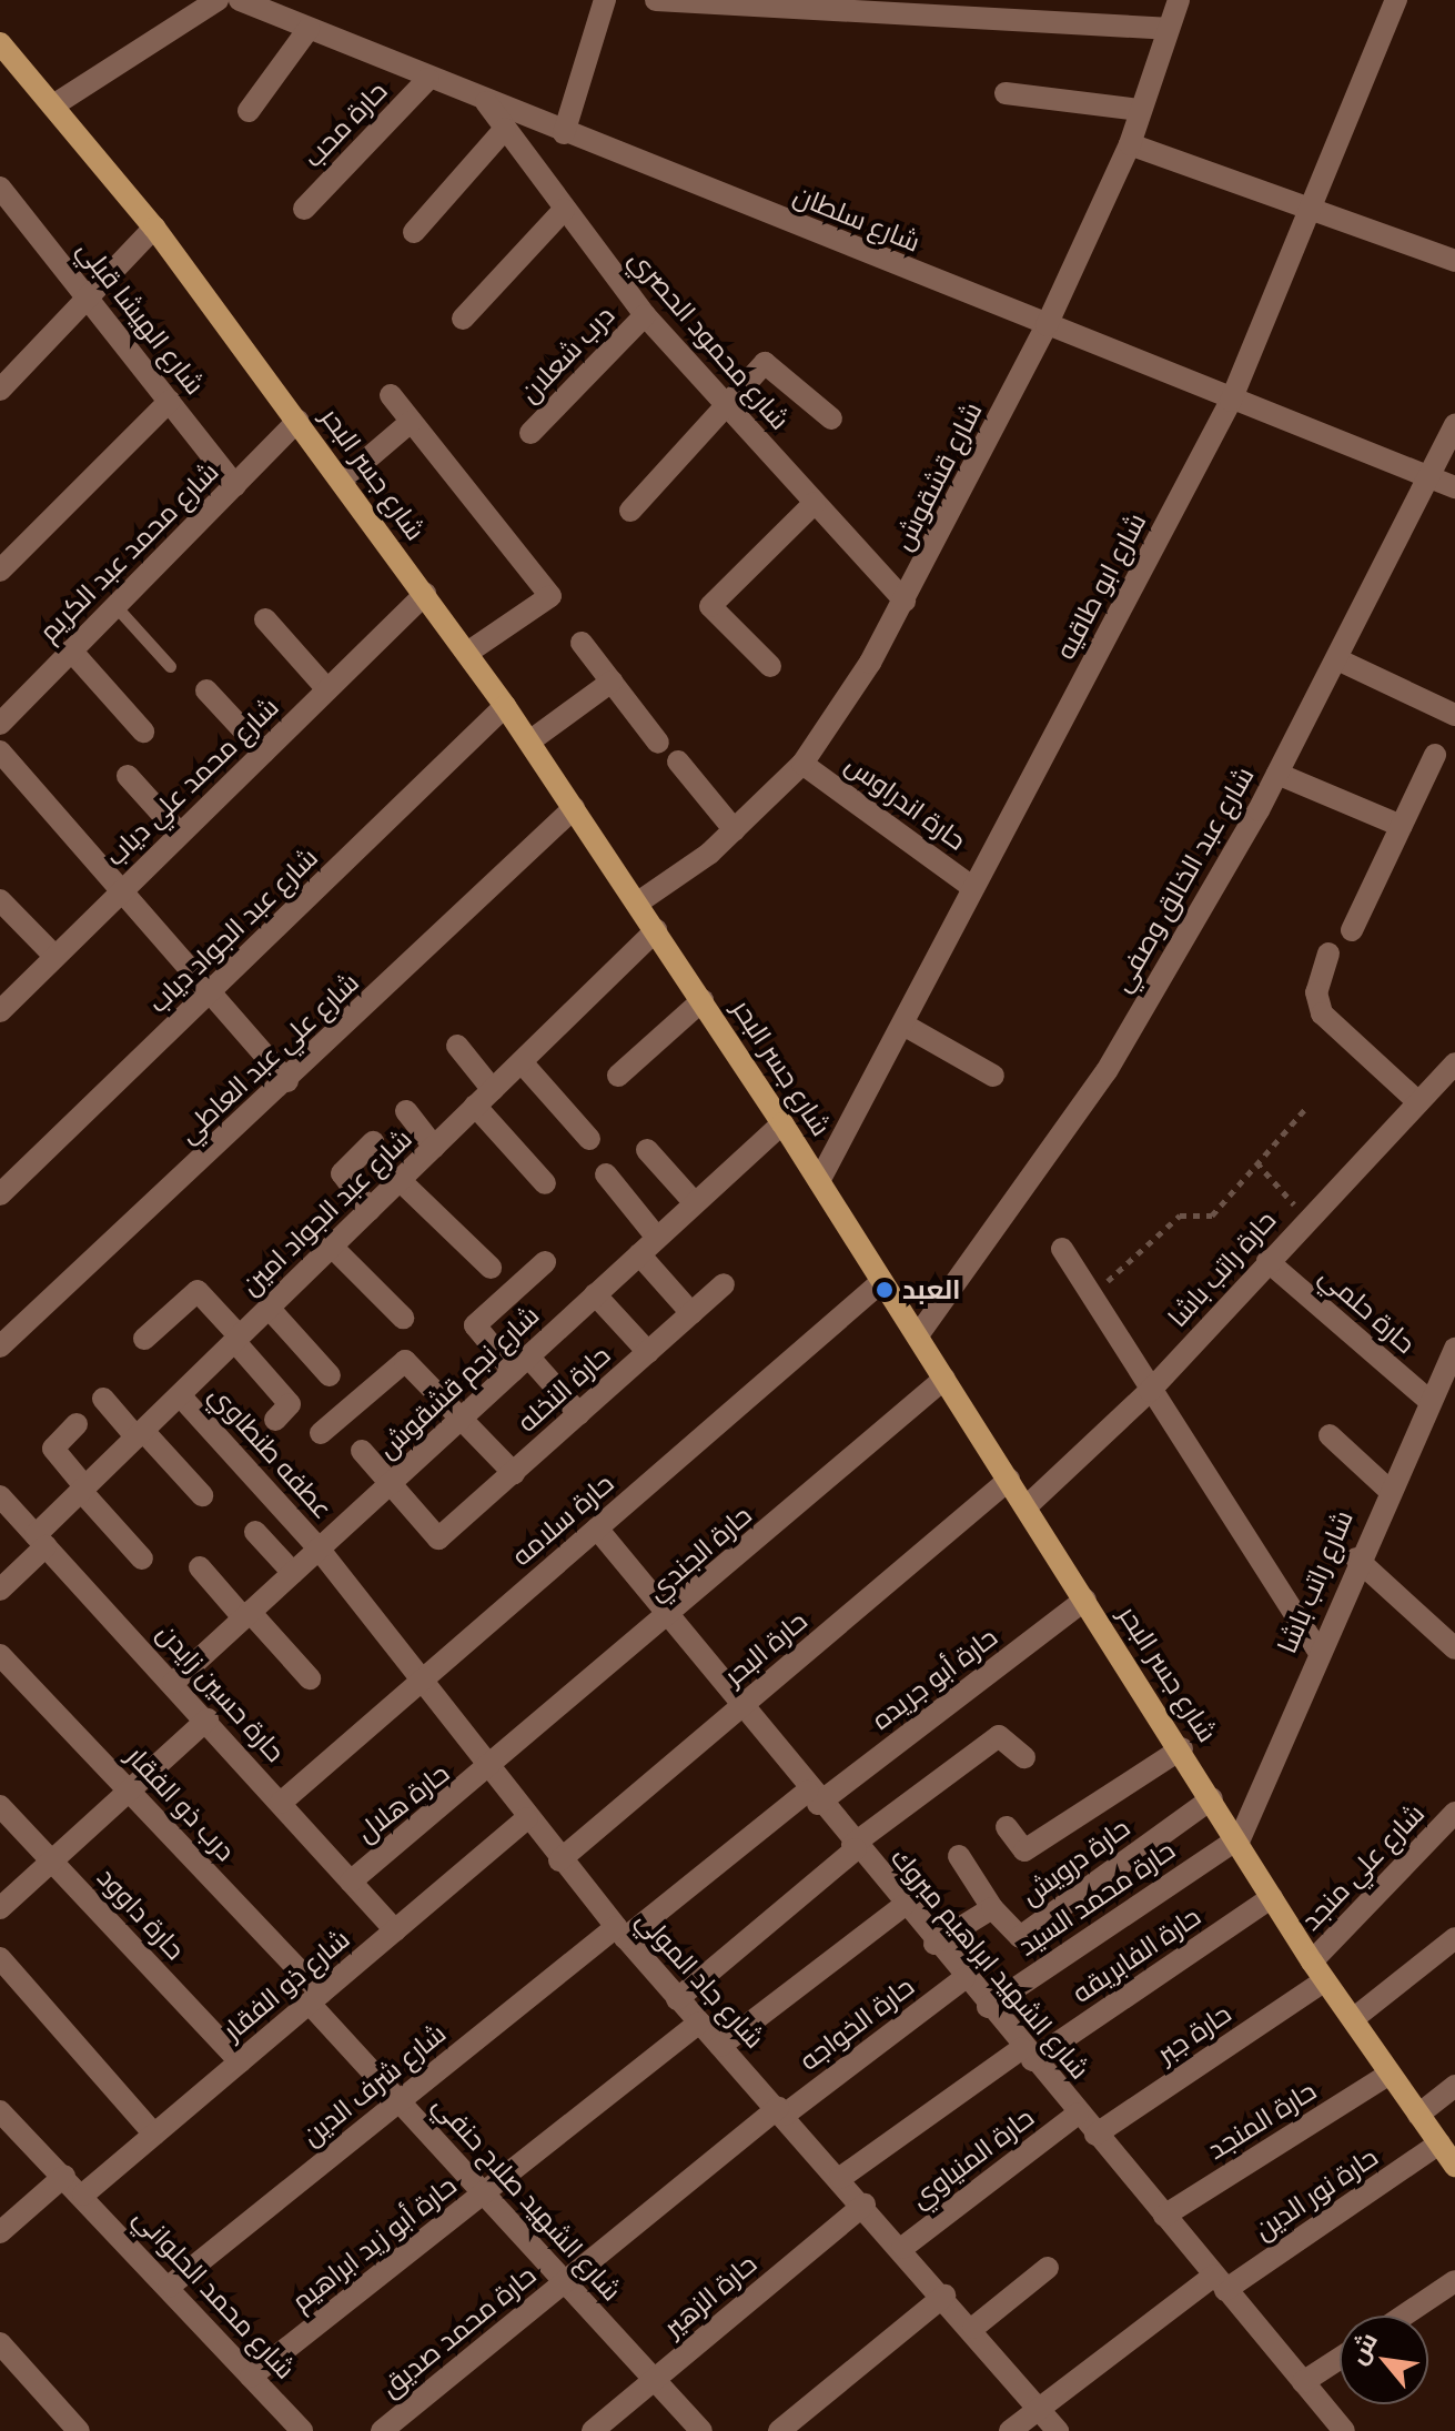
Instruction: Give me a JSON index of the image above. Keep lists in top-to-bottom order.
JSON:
{
  "streets": {
    "main road": ["شارع جسر البحر"],
    "street": [
      "حارة محب",
      "شارع سلطان",
      "شارع الهيشا قبلي",
      "شارع محمود الحصري",
      "درب شعلان",
      "شارع قشقوش",
      "شارع محمد عبد الكريم",
      "شارع ابو طاقيه",
      "شارع محمد علي دياب",
      "حارة اندراوس",
      "شارع عبد الخالق وصفي",
      "شارع عبد الجواد دياب",
      "شارع علي عبد العاطي",
      "شارع عبد الجواد امين",
      "حارة راتب باشا",
      "حارة حلمي",
      "شارع نجم قشقوش",
      "حارة النخله",
      "عطفه طنطاوي",
      "حارة سلامه",
      "حارة الجندي",
      "شارع راتب باشا",
      "حارة البحر",
      "حارة أبو جريده",
      "حارة حسين زايدن",
      "حارة هلال",
      "درب ذو الفقار",
      "حارة درويش",
      "شارع علي منجد",
      "حارة محمد السيد",
      "حارة داوود",
      "حارة الفابريقه",
      "شارع الشهيد ابراهيم مبروك",
      "شارع جاد المولي",
      "شارع ذو الفقار",
      "حارة الخواجه",
      "حارة جبر",
      "شارع شرف الدين",
      "حارة المنجد",
      "حارة المنياوي",
      "حارة نور الدين",
      "شارع الشهيد صلاح حنفي",
      "حارة أبو زيد ابراهيم",
      "شارع محمد الحلواني",
      "حارة الزهير",
      "حارة محمد صديق"
    ]
  },
  "crossings": [
    ["حارة محب", "شارع سلطان"],
    ["شارع سلطان", "شارع محمود الحصري"],
    ["شارع سلطان", "شارع قشقوش"],
    ["شارع سلطان", "شارع ابو طاقيه"],
    ["شارع سلطان", "شارع عبد الخالق وصفي"],
    ["شارع الهيشا قبلي", "شارع محمد عبد الكريم"],
    ["شارع محمود الحصري", "درب شعلان"],
    ["شارع محمود الحصري", "شارع قشقوش"],
    ["شارع جسر البحر", "شارع قشقوش"],
    ["شارع جسر البحر", "شارع محمد عبد الكريم"],
    ["شارع جسر البحر", "شارع ابو طاقيه"],
    ["شارع جسر البحر", "شارع محمد علي دياب"],
    ["شارع جسر البحر", "شارع عبد الخالق وصفي"],
    ["شارع جسر البحر", "شارع عبد الجواد دياب"],
    ["شارع جسر البحر", "شارع علي عبد العاطي"],
    ["شارع جسر البحر", "شارع عبد الجواد امين"],
    ["شارع جسر البحر", "حارة راتب باشا"],
    ["شارع جسر البحر", "شارع نجم قشقوش"],
    ["شارع جسر البحر", "حارة سلامه"],
    ["شارع جسر البحر", "حارة الجندي"],
    ["شارع جسر البحر", "شارع راتب باشا"],
    ["شارع جسر البحر", "حارة البحر"],
    ["شارع جسر البحر", "حارة أبو جريده"],
    ["شارع جسر البحر", "حارة درويش"],
    ["شارع جسر البحر", "شارع علي منجد"],
    ["شارع جسر البحر", "حارة محمد السيد"],
    ["شارع جسر البحر", "حارة الفابريقه"],
    ["شارع جسر البحر", "حارة جبر"],
    ["شارع جسر البحر", "حارة المنجد"],
    ["شارع جسر البحر", "حارة نور الدين"],
    ["شارع قشقوش", "حارة اندراوس"],
    ["شارع ابو طاقيه", "حارة اندراوس"],
    ["شارع عبد الجواد امين", "عطفه طنطاوي"],
    ["شارع عبد الجواد امين", "حارة حسين زايدن"],
    ["حارة راتب باشا", "حارة حلمي"],
    ["حارة حلمي", "شارع راتب باشا"],
    ["شارع نجم قشقوش", "حارة النخله"],
    ["شارع نجم قشقوش", "عطفه طنطاوي"],
    ["شارع نجم قشقوش", "حارة حسين زايدن"],
    ["شارع نجم قشقوش", "شارع جاد المولي"],
    ["عطفه طنطاوي", "شارع جاد المولي"],
    ["حارة سلامه", "حارة حسين زايدن"],
    ["حارة سلامه", "شارع الشهيد ابراهيم مبروك"],
    ["حارة سلامه", "شارع جاد المولي"],
    ["حارة الجندي", "حارة هلال"],
    ["حارة الجندي", "شارع الشهيد ابراهيم مبروك"],
    ["حارة الجندي", "شارع جاد المولي"],
    ["شارع راتب باشا", "حارة محمد السيد"],
    ["حارة البحر", "شارع الشهيد ابراهيم مبروك"],
    ["حارة البحر", "شارع جاد المولي"],
    ["حارة أبو جريده", "شارع الشهيد ابراهيم مبروك"],
    ["حارة أبو جريده", "شارع جاد المولي"],
    ["حارة أبو جريده", "شارع شرف الدين"],
    ["حارة حسين زايدن", "حارة هلال"],
    ["حارة حسين زايدن", "شارع ذو الفقار"],
    ["حارة هلال", "شارع جاد المولي"],
    ["درب ذو الفقار", "شارع ذو الفقار"],
    ["درب ذو الفقار", "شارع الشهيد صلاح حنفي"],
    ["حارة درويش", "شارع الشهيد ابراهيم مبروك"],
    ["شارع علي منجد", "حارة جبر"],
    ["حارة محمد السيد", "شارع الشهيد ابراهيم مبروك"],
    ["حارة داوود", "شارع ذو الفقار"],
    ["حارة الفابريقه", "شارع الشهيد ابراهيم مبروك"],
    ["حارة الفابريقه", "شارع جاد المولي"],
    ["شارع الشهيد ابراهيم مبروك", "حارة الخواجه"],
    ["شارع الشهيد ابراهيم مبروك", "حارة جبر"],
    ["شارع الشهيد ابراهيم مبروك", "حارة المنجد"],
    ["شارع الشهيد ابراهيم مبروك", "حارة المنياوي"],
    ["شارع الشهيد ابراهيم مبروك", "حارة نور الدين"],
    ["شارع جاد المولي", "شارع ذو الفقار"],
    ["شارع جاد المولي", "حارة الخواجه"],
    ["شارع جاد المولي", "شارع شرف الدين"],
    ["شارع جاد المولي", "حارة المنياوي"],
    ["شارع جاد المولي", "حارة نور الدين"],
    ["شارع جاد المولي", "حارة أبو زيد ابراهيم"],
    ["شارع جاد المولي", "حارة الزهير"],
    ["شارع جاد المولي", "حارة محمد صديق"],
    ["شارع ذو الفقار", "شارع الشهيد صلاح حنفي"],
    ["شارع ذو الفقار", "شارع محمد الحلواني"],
    ["حارة الخواجه", "حارة محمد صديق"],
    ["شارع شرف الدين", "شارع الشهيد صلاح حنفي"],
    ["شارع شرف الدين", "شارع محمد الحلواني"],
    ["شارع الشهيد صلاح حنفي", "حارة أبو زيد ابراهيم"],
    ["شارع الشهيد صلاح حنفي", "حارة الزهير"],
    ["شارع الشهيد صلاح حنفي", "حارة محمد صديق"],
    ["حارة أبو زيد ابراهيم", "شارع محمد الحلواني"]
  ],
  "places": ["العبد"],
  "north": "top left"
}
